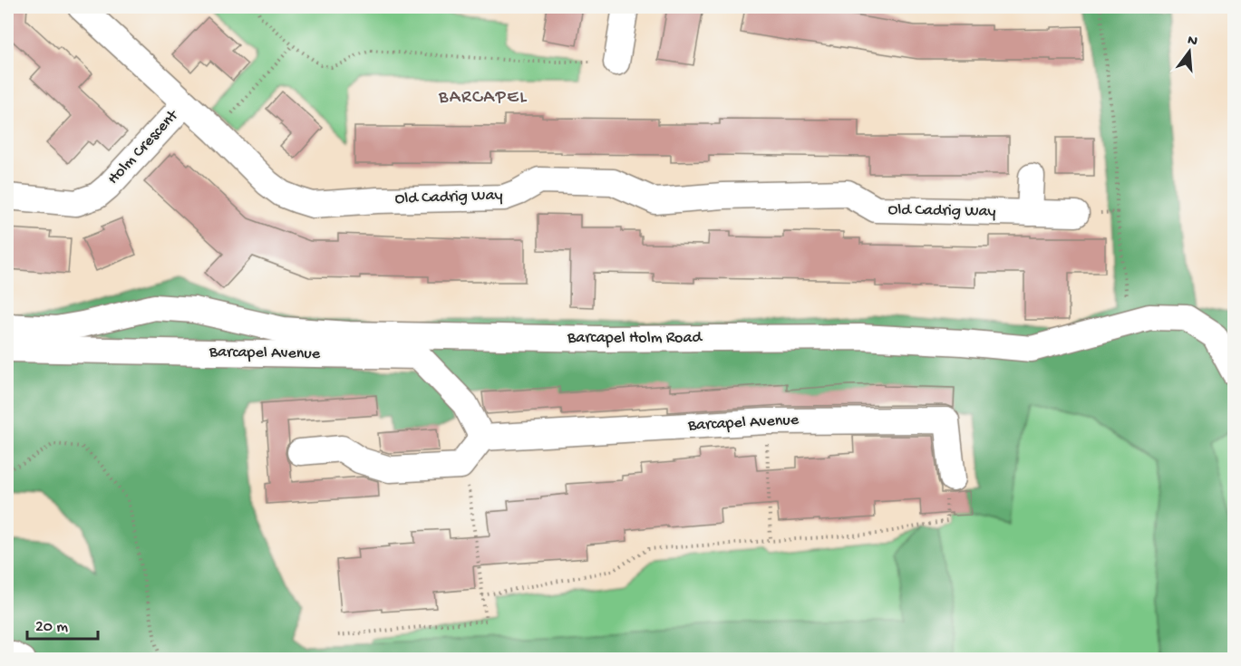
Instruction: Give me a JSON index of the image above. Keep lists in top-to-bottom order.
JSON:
{
  "streets": {
    "street": [
      "Holm Crescent",
      "Old Cadrig Way",
      "Barcapel Holm Road",
      "Barcapel Avenue"
    ]
  },
  "crossings": [
    ["Holm Crescent", "Old Cadrig Way"]
  ],
  "districts": ["BARCAPEL"],
  "scale_bar": "20 m",
  "north": "top"
}
